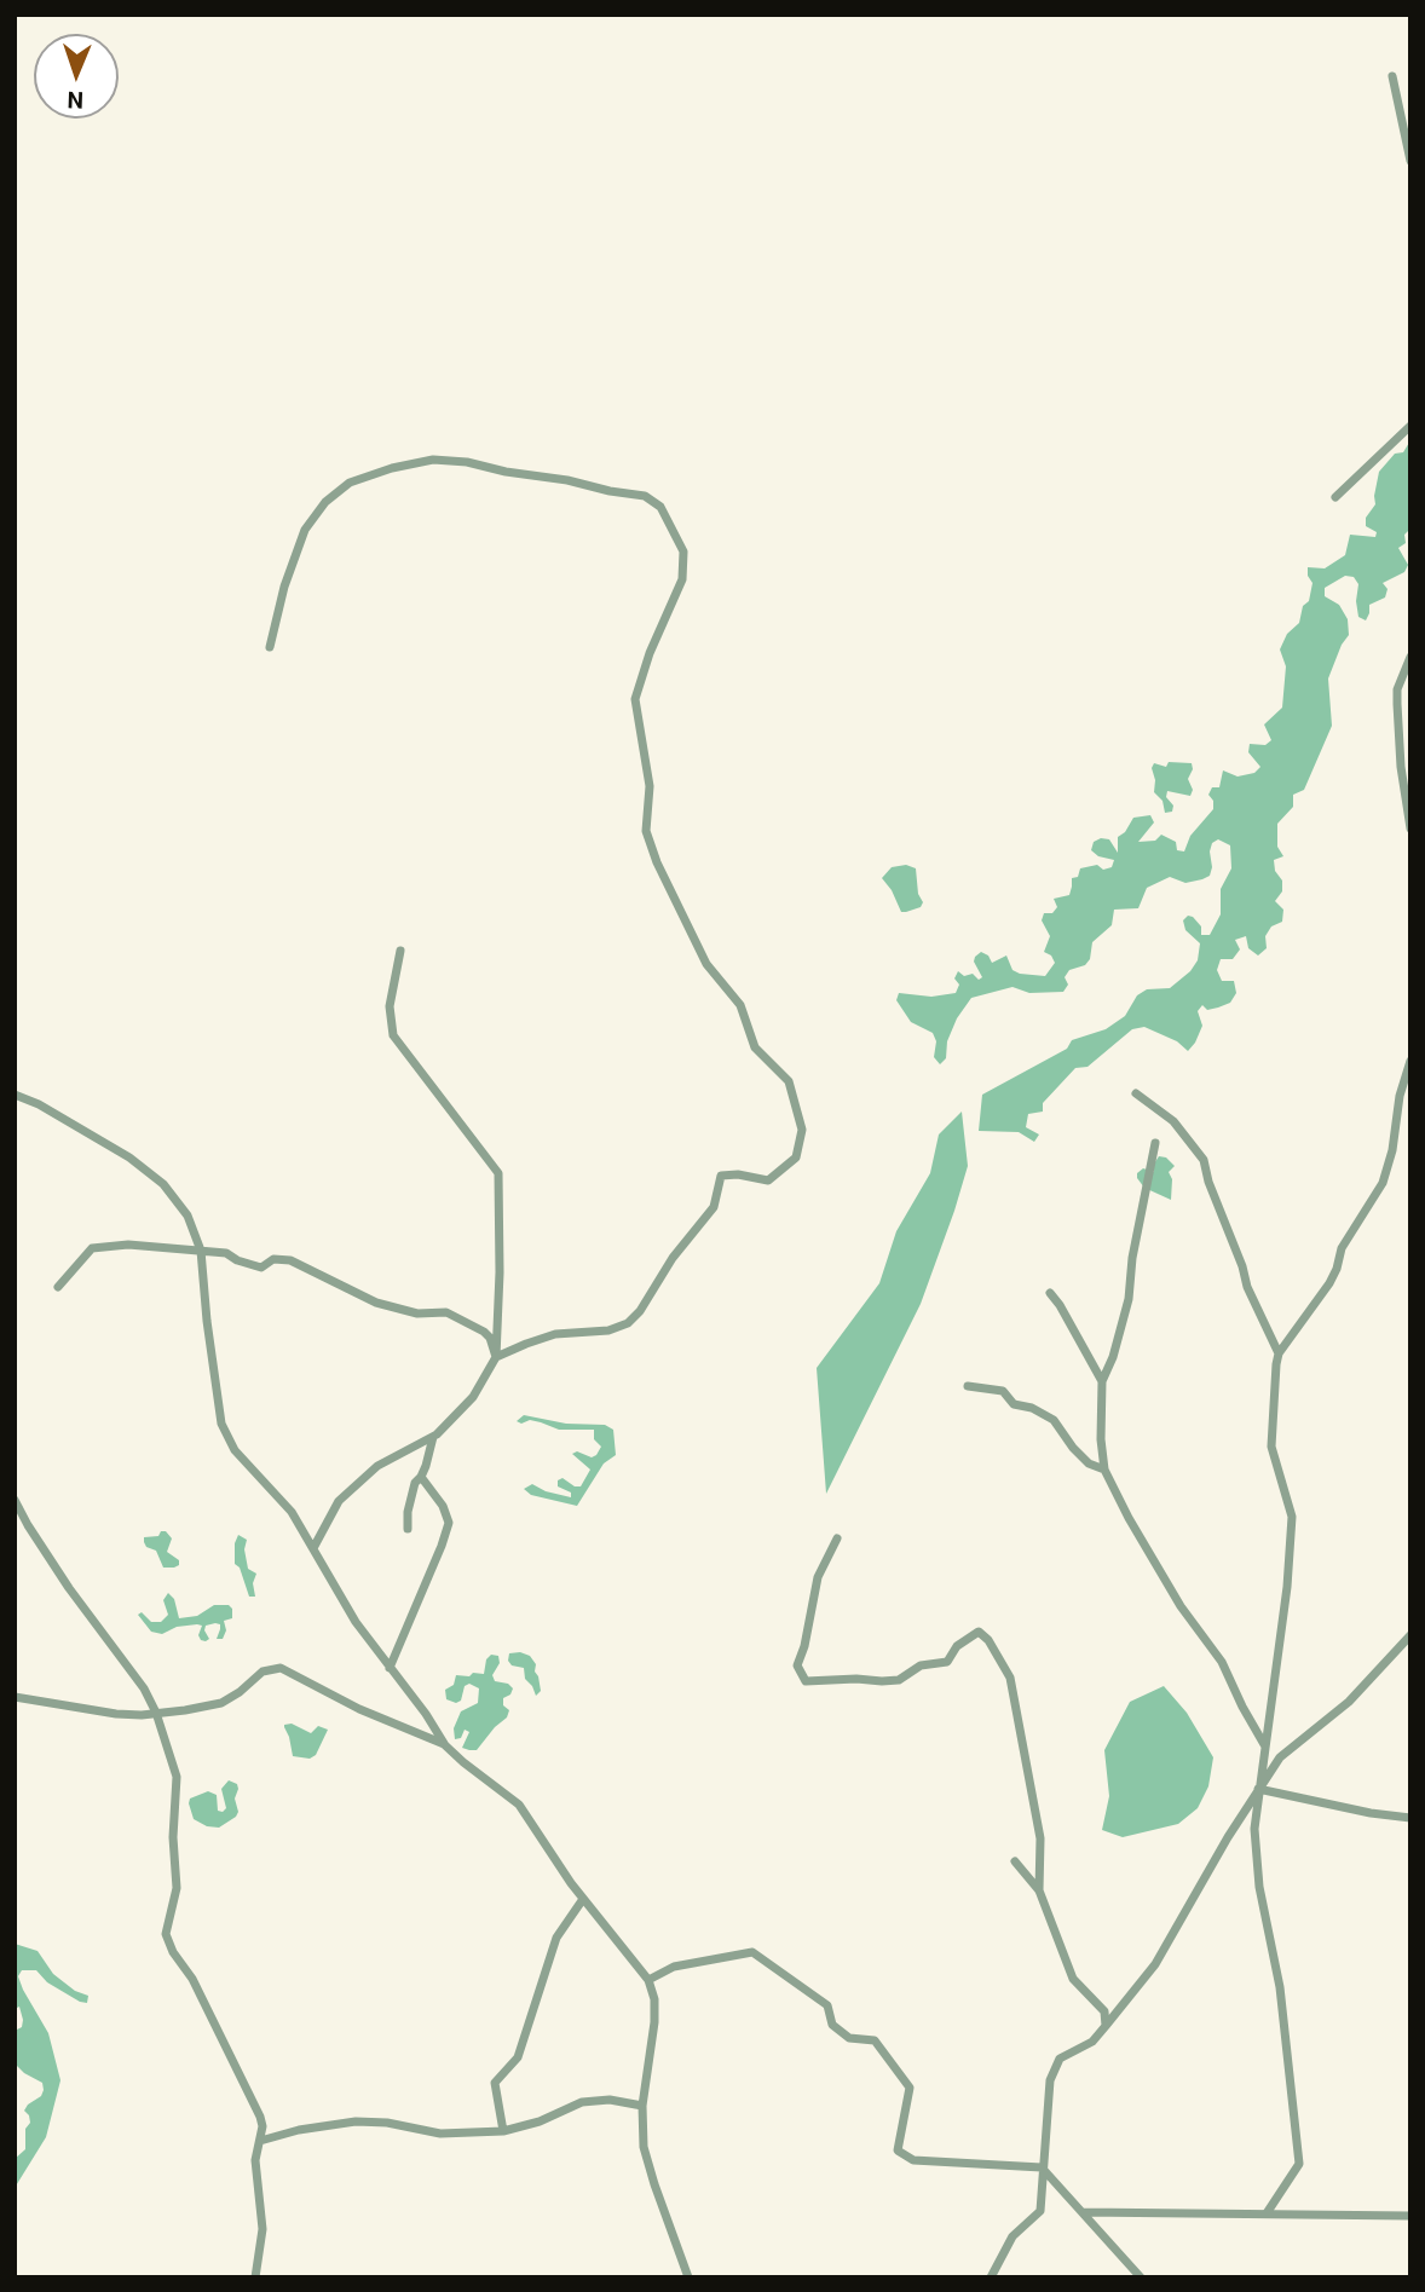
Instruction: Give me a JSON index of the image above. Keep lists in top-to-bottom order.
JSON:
{
  "north": "bottom"
}
